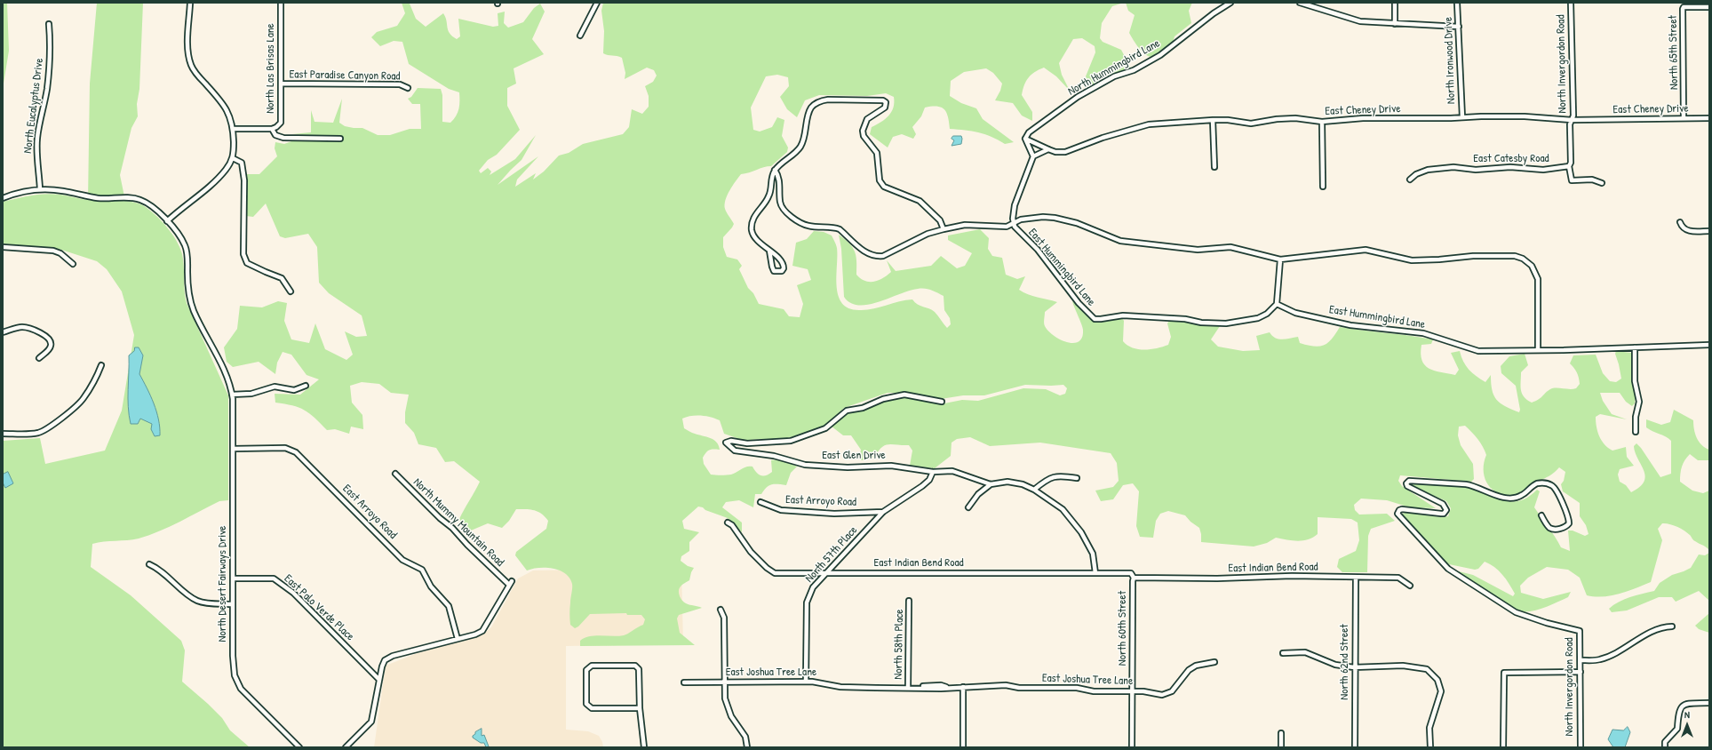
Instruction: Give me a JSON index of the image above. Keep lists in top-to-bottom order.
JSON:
{
  "streets": {
    "street": [
      "North 65th Street",
      "North Ironwood Drive",
      "North Invergordon Road",
      "North Hummingbird Lane",
      "North Las Brisas Lane",
      "East Paradise Canyon Road",
      "North Eucalyptus Drive",
      "East Cheney Drive",
      "East Catesby Road",
      "East Hummingbird Lane",
      "East Glen Drive",
      "East Arroyo Road",
      "North Mummy Mountain Road",
      "North 57th Place",
      "East Indian Bend Road",
      "North Desert Fairways Drive",
      "East Palo Verde Place",
      "North 60th Street",
      "North 58th Place",
      "North 62nd Street",
      "East Joshua Tree Lane"
    ]
  },
  "crossings": [
    ["North 65th Street", "East Cheney Drive"],
    ["North Ironwood Drive", "East Cheney Drive"],
    ["North Invergordon Road", "East Cheney Drive"],
    ["North Invergordon Road", "East Catesby Road"],
    ["North Hummingbird Lane", "East Cheney Drive"],
    ["North Las Brisas Lane", "East Paradise Canyon Road"],
    ["North Eucalyptus Drive", "North Desert Fairways Drive"],
    ["East Glen Drive", "North 57th Place"],
    ["East Glen Drive", "East Indian Bend Road"],
    ["East Arroyo Road", "North Mummy Mountain Road"],
    ["East Arroyo Road", "North 57th Place"],
    ["East Arroyo Road", "North Desert Fairways Drive"],
    ["North Mummy Mountain Road", "East Palo Verde Place"],
    ["North 57th Place", "East Indian Bend Road"],
    ["North 57th Place", "East Joshua Tree Lane"],
    ["East Indian Bend Road", "North 60th Street"],
    ["East Indian Bend Road", "North 62nd Street"],
    ["North Desert Fairways Drive", "East Palo Verde Place"],
    ["North 60th Street", "East Joshua Tree Lane"],
    ["North 58th Place", "East Joshua Tree Lane"]
  ],
  "north": "top"
}
